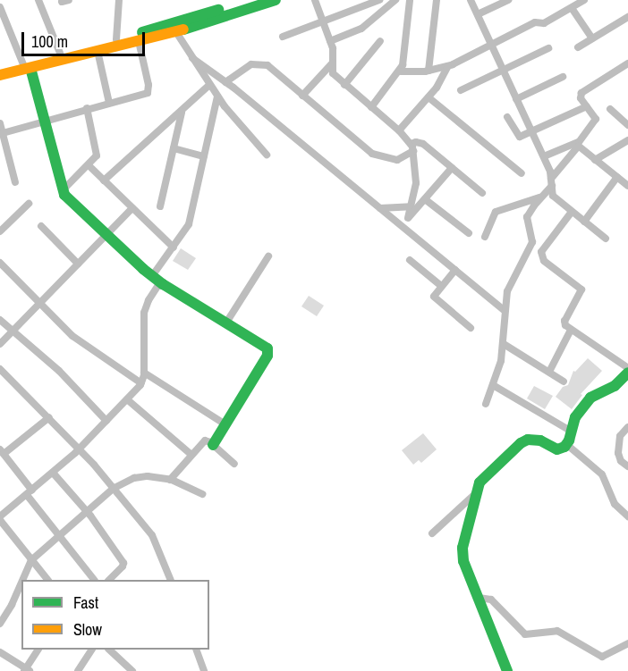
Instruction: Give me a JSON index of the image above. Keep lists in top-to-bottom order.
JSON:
{
  "legend": ["Fast", "Slow"],
  "scale_bar": "100 m"
}
